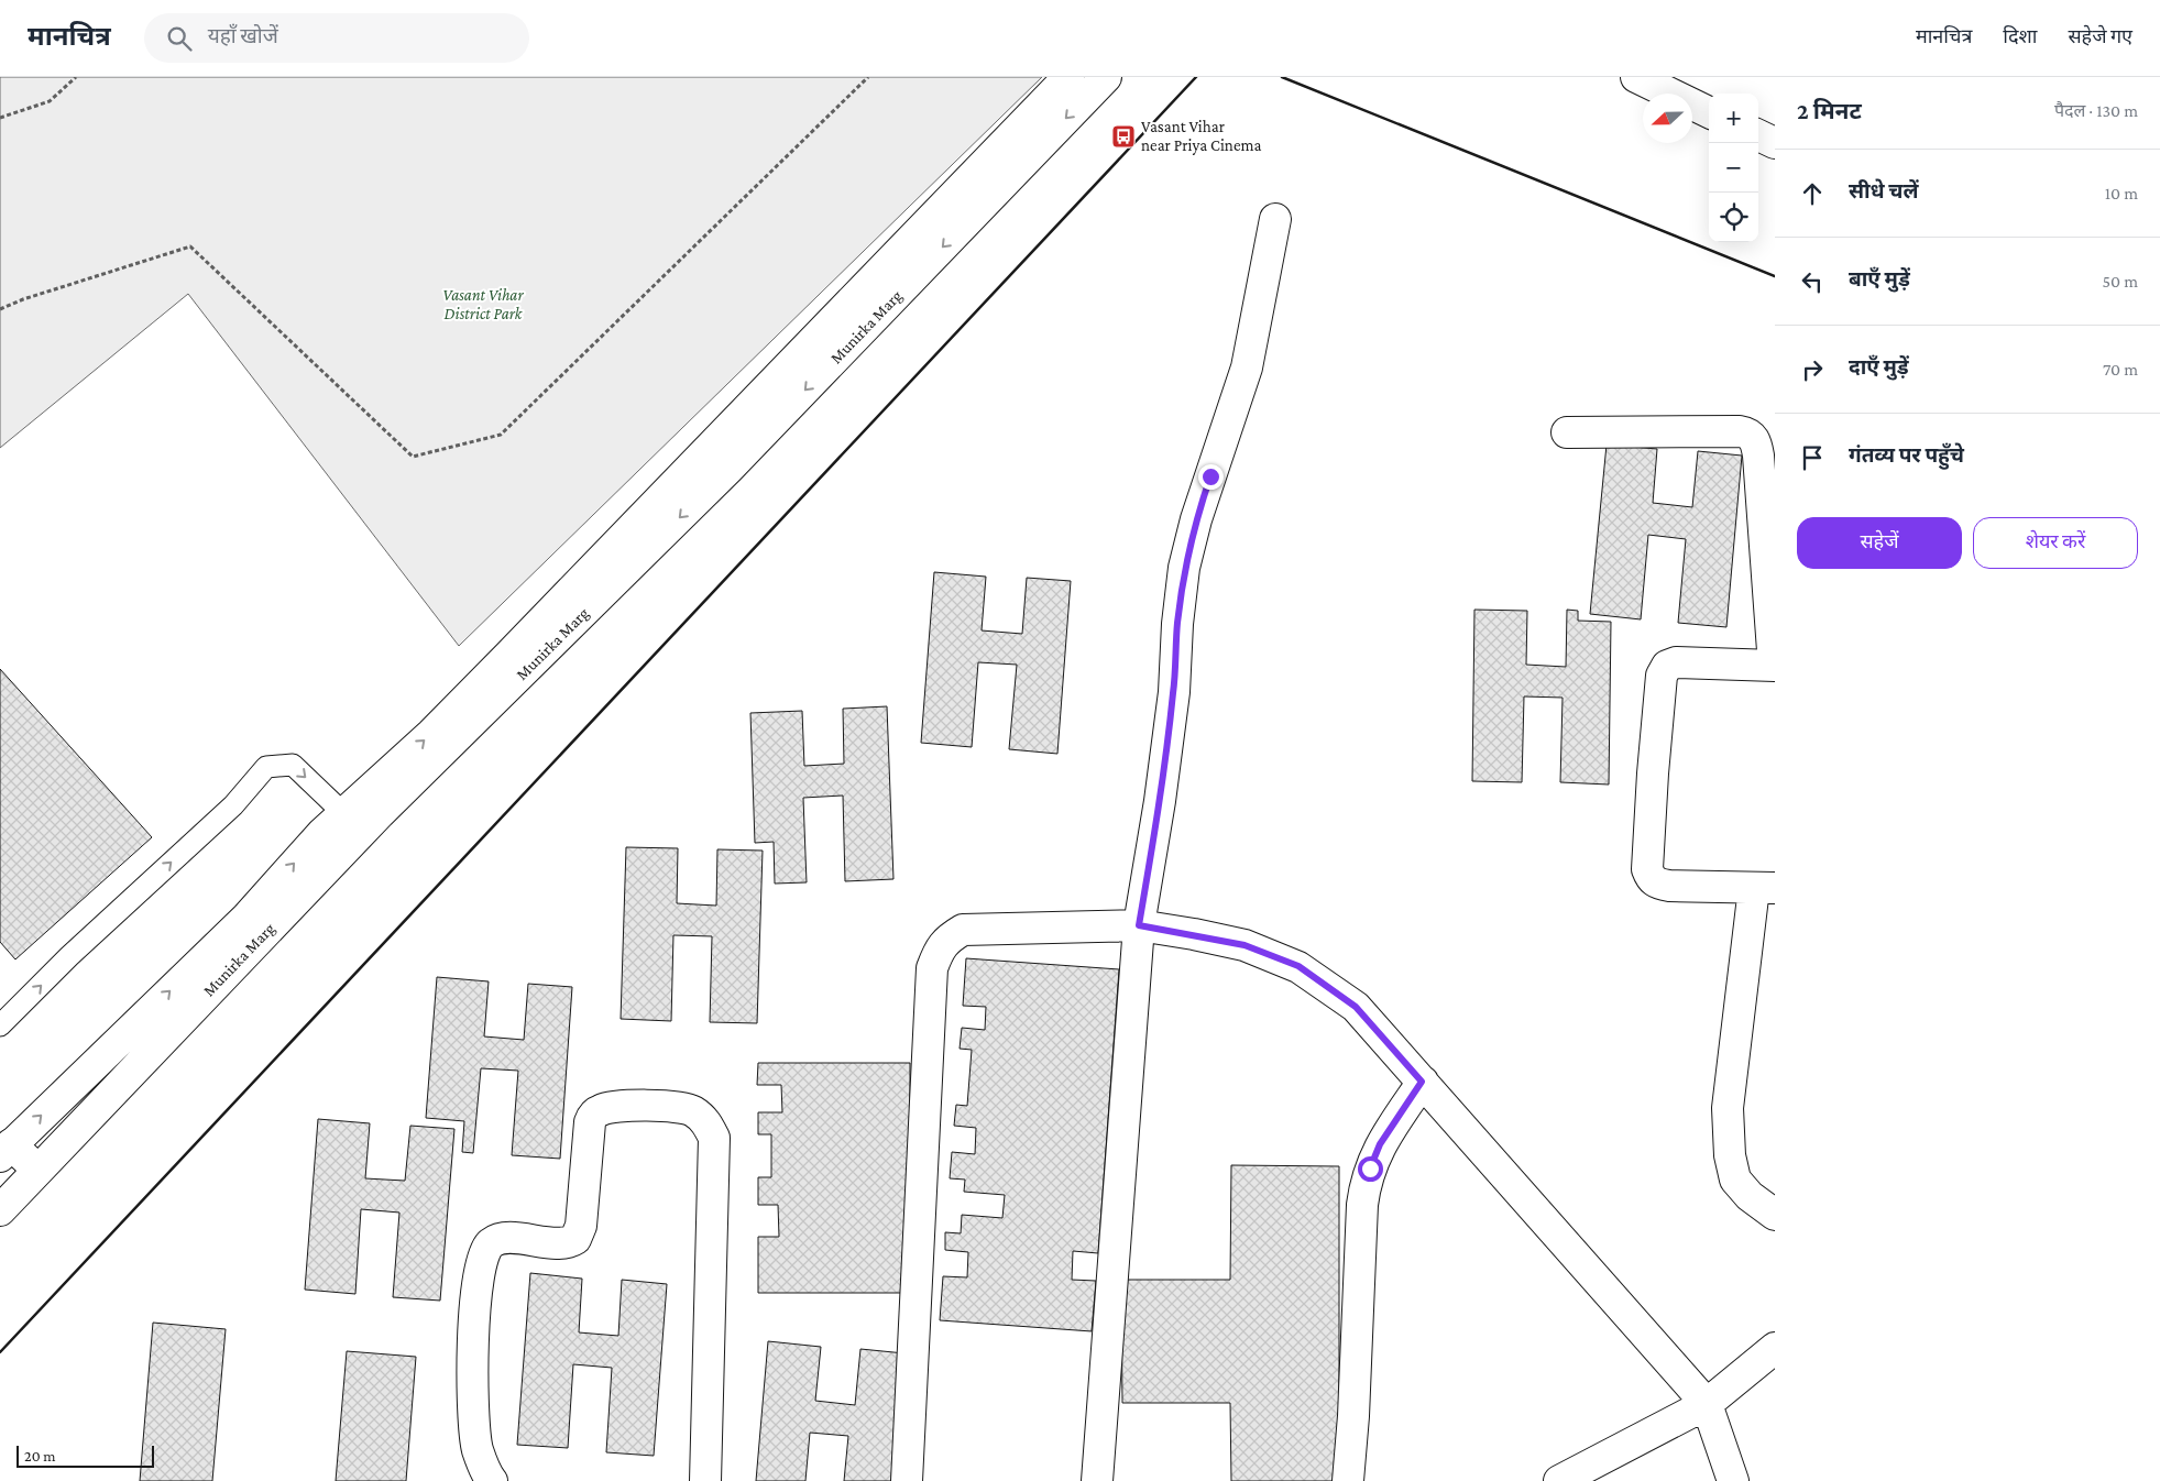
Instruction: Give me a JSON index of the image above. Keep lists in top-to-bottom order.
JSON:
{
  "streets": {
    "street": ["Munirka Marg"]
  },
  "parks": ["Vasant Vihar District Park"],
  "places": {
    "bus stop": ["Vasant Vihar near Priya Cinema"]
  },
  "scale_bar": "20 m",
  "north": "left",
  "page": {
    "header": "मानचित्र",
    "search": "यहाँ खोजें",
    "nav": ["मानचित्र", "दिशा", "सहेजे गए"],
    "heading": ["2 मिनट", "पैदल · 130 m"],
    "map_buttons": ["+", "−"],
    "list": [
      ["सीधे चलें", "10 m"],
      ["बाएँ मुड़ें", "50 m"],
      ["दाएँ मुड़ें", "70 m"],
      "गंतव्य पर पहुँचे"
    ],
    "buttons": ["सहेजें", "शेयर करें"],
    "scale": "20 m"
  }
}
